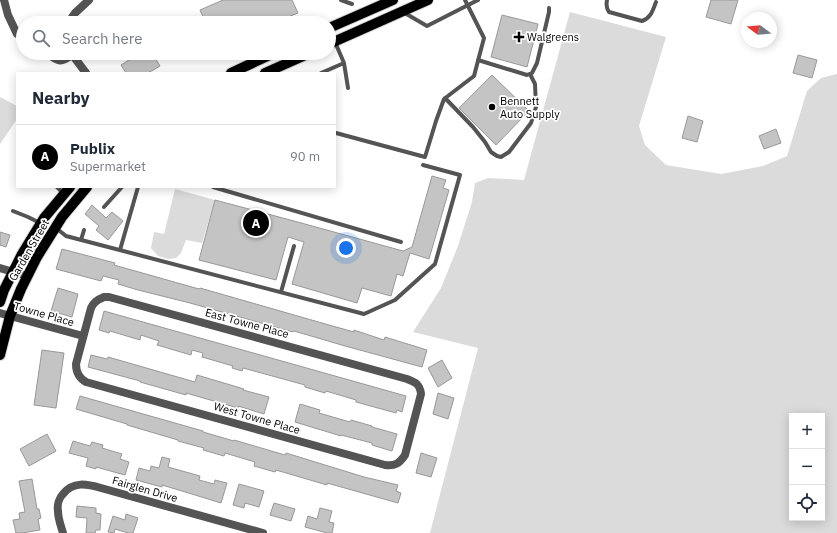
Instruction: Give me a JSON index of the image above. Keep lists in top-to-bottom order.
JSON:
{
  "streets": {
    "main road": ["Garden Street"],
    "street": [
      "Towne Place",
      "East Towne Place",
      "West Towne Place",
      "Fairglen Drive"
    ]
  },
  "crossings": [
    ["Garden Street", "Towne Place"],
    ["Towne Place", "East Towne Place"],
    ["Towne Place", "West Towne Place"],
    ["East Towne Place", "West Towne Place"]
  ],
  "places": {
    "health": ["Walgreens"],
    "other": ["Bennett Auto Supply"]
  },
  "north": "left",
  "page": {
    "search": "Search here",
    "heading": "Nearby",
    "list": [
      {
        "mark": "A",
        "name": "Publix",
        "note": "Supermarket",
        "value": "90 m"
      }
    ],
    "pins": "A",
    "map_buttons": ["+", "−"]
  }
}
